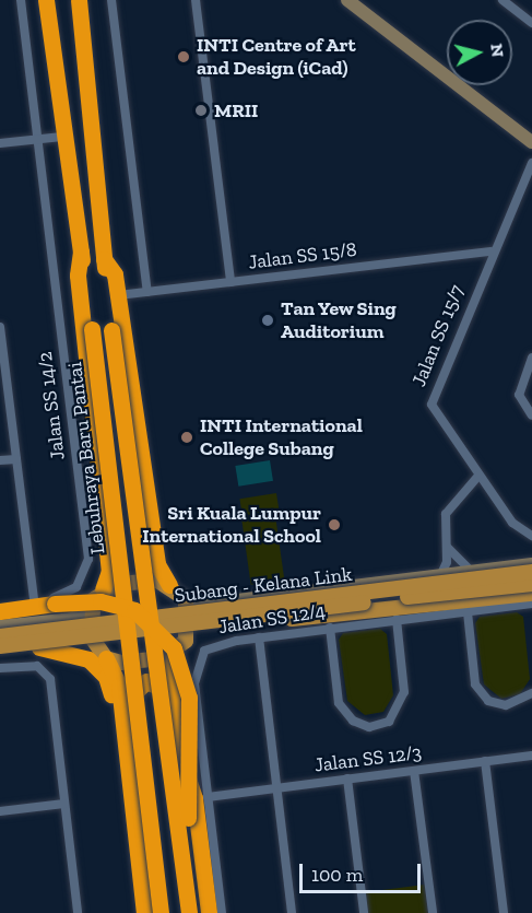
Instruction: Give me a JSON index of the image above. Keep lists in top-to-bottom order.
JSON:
{
  "streets": {
    "highway": ["Lebuhraya Baru Pantai"],
    "main road": ["Subang - Kelana Link"],
    "street": [
      "Jalan SS 15/8",
      "Jalan SS 15/7",
      "Jalan SS 14/2",
      "Jalan SS 12/4",
      "Jalan SS 12/3"
    ]
  },
  "crossings": [
    ["Jalan SS 15/8", "Jalan SS 15/7"],
    ["Jalan SS 12/4", "Jalan SS 12/3"]
  ],
  "places": [
    "INTI Centre of Art and Design (iCad)",
    "MRII",
    "Tan Yew Sing Auditorium",
    "INTI International College Subang",
    "Sri Kuala Lumpur International School"
  ],
  "scale_bar": "100 m",
  "north": "right"
}
